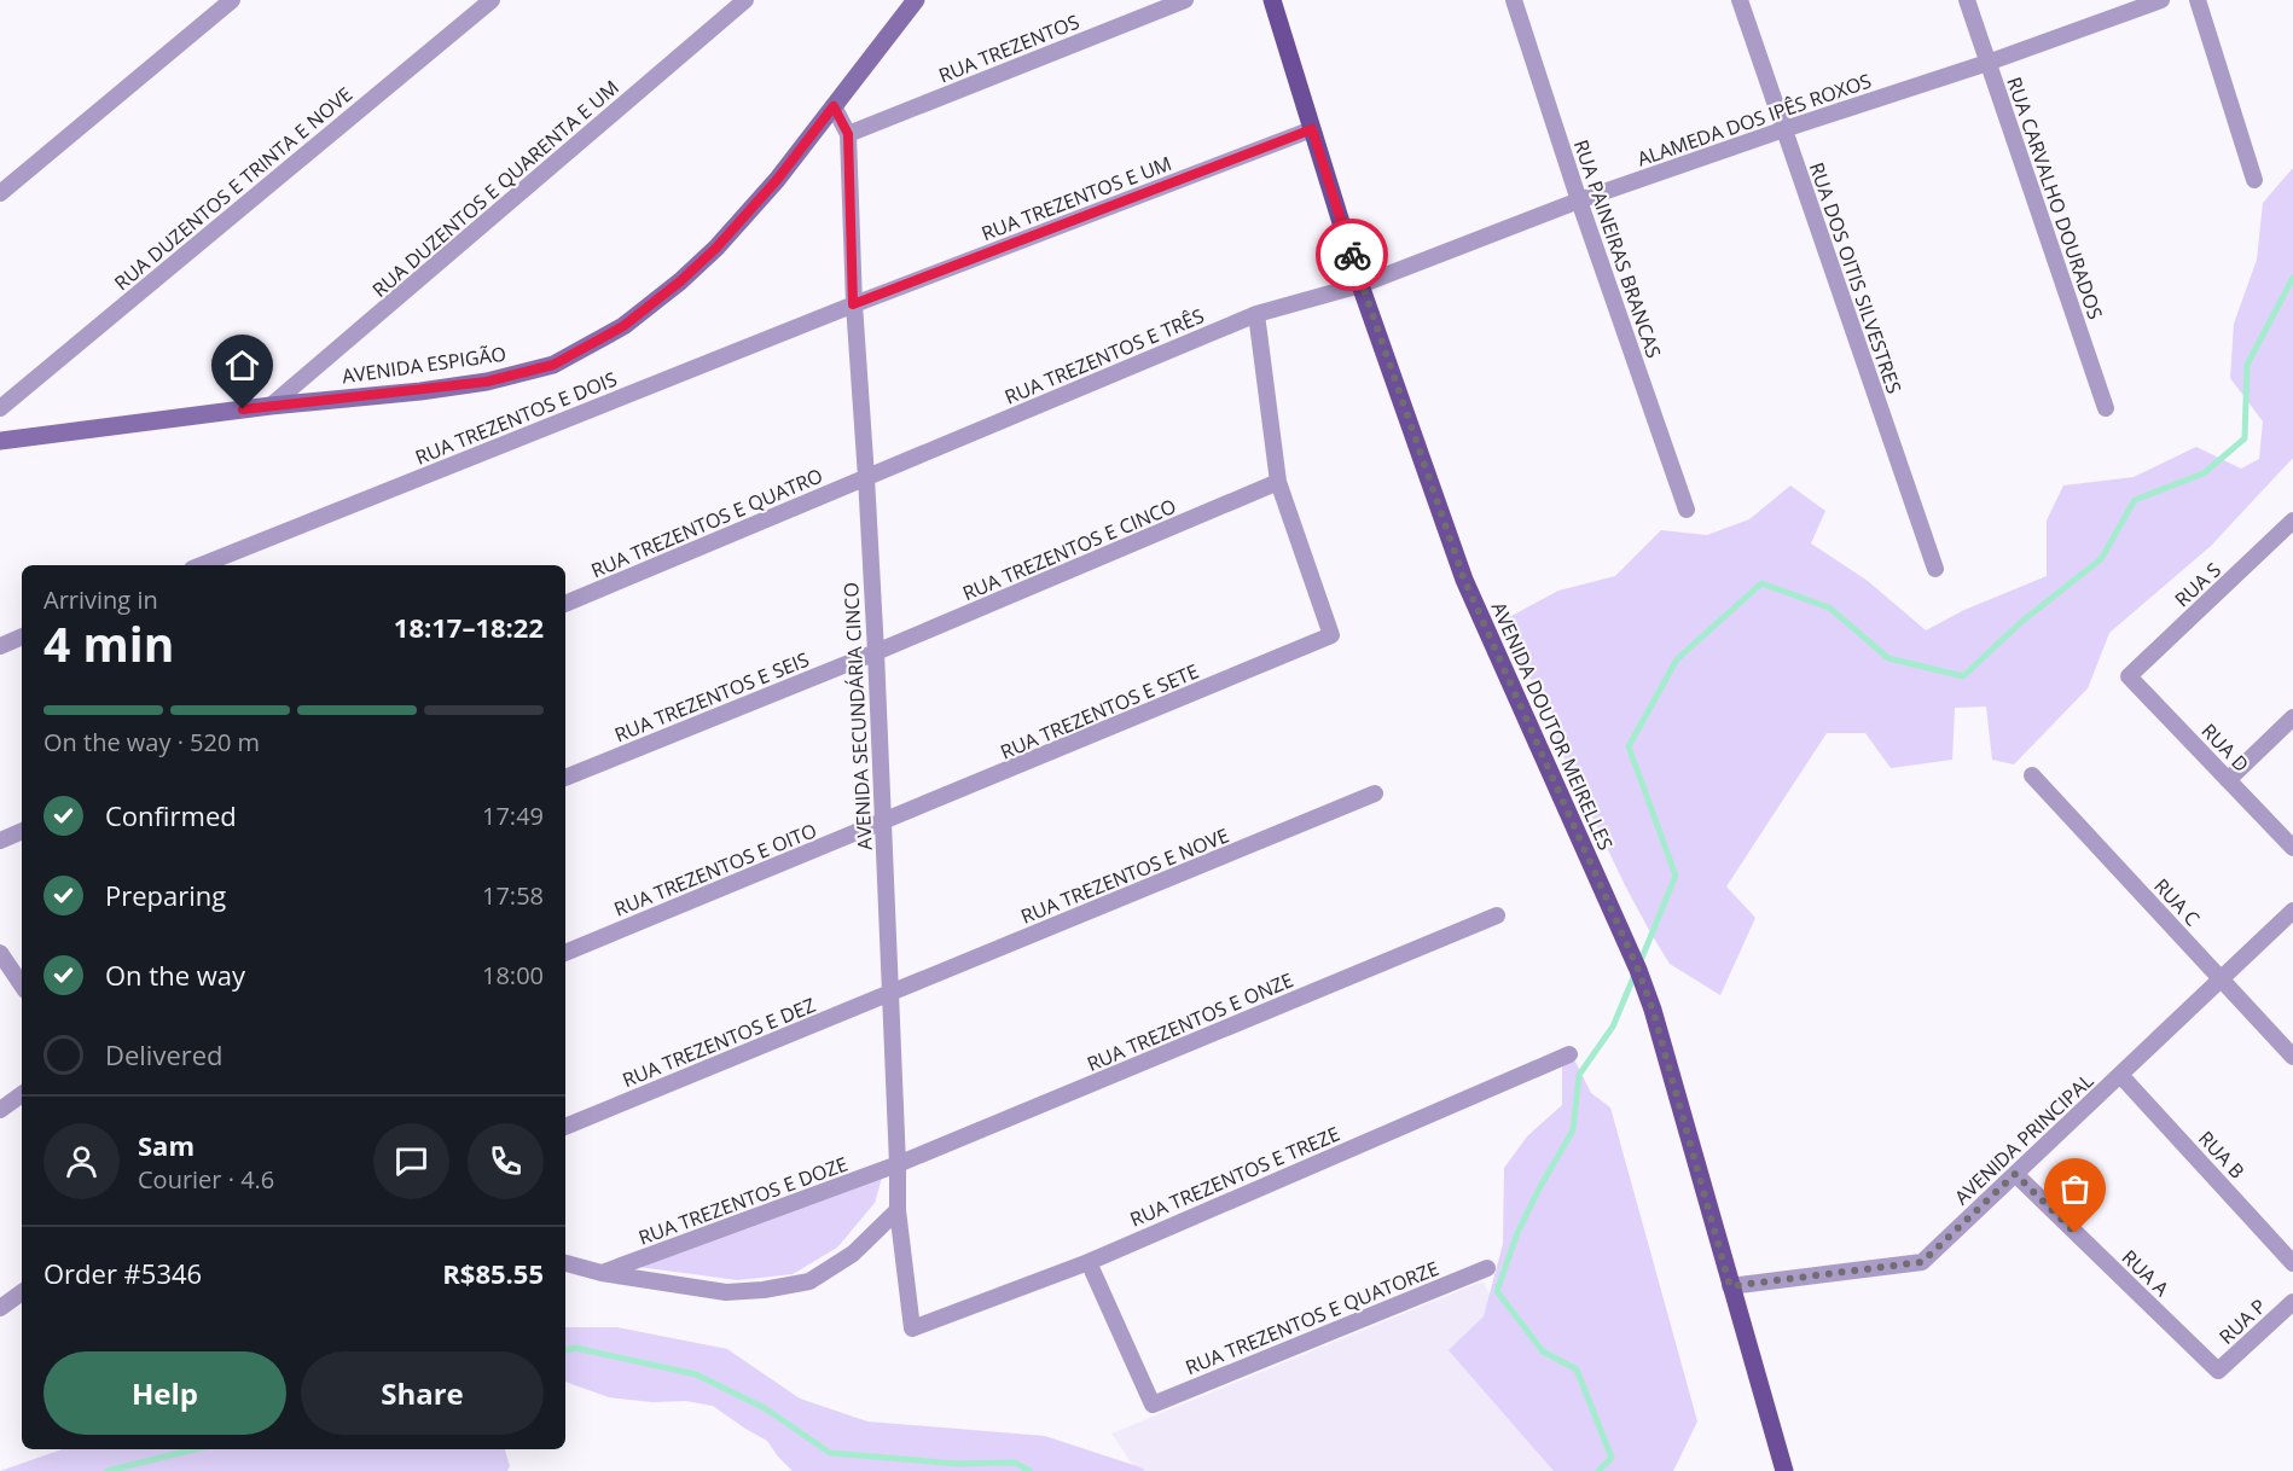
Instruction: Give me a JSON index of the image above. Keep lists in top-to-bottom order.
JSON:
{
  "streets": {
    "main road": ["AVENIDA DOUTOR MEIRELLES"],
    "street": [
      "RUA TREZENTOS",
      "ALAMEDA DOS IPÊS ROXOS",
      "RUA DUZENTOS E TRINTA E NOVE",
      "RUA DUZENTOS E QUARENTA E UM",
      "RUA TREZENTOS E UM",
      "RUA CARVALHO DOURADOS",
      "RUA PAINEIRAS BRANCAS",
      "RUA DOS OITIS SILVESTRES",
      "RUA TREZENTOS E TRÊS",
      "AVENIDA ESPIGÃO",
      "RUA TREZENTOS E DOIS",
      "RUA TREZENTOS E QUATRO",
      "RUA TREZENTOS E CINCO",
      "RUA S",
      "RUA TREZENTOS E SEIS",
      "RUA TREZENTOS E SETE",
      "AVENIDA SECUNDÁRIA CINCO",
      "RUA D",
      "RUA TREZENTOS E OITO",
      "RUA TREZENTOS E NOVE",
      "RUA C",
      "RUA TREZENTOS E ONZE",
      "RUA TREZENTOS E DEZ",
      "AVENIDA PRINCIPAL",
      "RUA B",
      "RUA TREZENTOS E TREZE",
      "RUA TREZENTOS E DOZE",
      "RUA A",
      "RUA TREZENTOS E QUATORZE",
      "RUA P"
    ]
  },
  "crossings": [
    ["RUA TREZENTOS", "AVENIDA SECUNDÁRIA CINCO"],
    ["ALAMEDA DOS IPÊS ROXOS", "RUA CARVALHO DOURADOS"],
    ["ALAMEDA DOS IPÊS ROXOS", "RUA PAINEIRAS BRANCAS"],
    ["ALAMEDA DOS IPÊS ROXOS", "RUA DOS OITIS SILVESTRES"],
    ["ALAMEDA DOS IPÊS ROXOS", "RUA TREZENTOS E TRÊS"],
    ["ALAMEDA DOS IPÊS ROXOS", "AVENIDA DOUTOR MEIRELLES"],
    ["RUA DUZENTOS E QUARENTA E UM", "AVENIDA ESPIGÃO"],
    ["RUA TREZENTOS E UM", "RUA TREZENTOS E DOIS"],
    ["RUA TREZENTOS E UM", "AVENIDA SECUNDÁRIA CINCO"],
    ["RUA TREZENTOS E UM", "AVENIDA DOUTOR MEIRELLES"],
    ["RUA TREZENTOS E TRÊS", "RUA TREZENTOS E QUATRO"],
    ["RUA TREZENTOS E TRÊS", "AVENIDA SECUNDÁRIA CINCO"],
    ["RUA TREZENTOS E TRÊS", "AVENIDA DOUTOR MEIRELLES"],
    ["AVENIDA ESPIGÃO", "AVENIDA SECUNDÁRIA CINCO"],
    ["RUA TREZENTOS E DOIS", "AVENIDA SECUNDÁRIA CINCO"],
    ["RUA TREZENTOS E QUATRO", "AVENIDA SECUNDÁRIA CINCO"],
    ["RUA TREZENTOS E CINCO", "RUA TREZENTOS E SEIS"],
    ["RUA TREZENTOS E CINCO", "RUA TREZENTOS E SETE"],
    ["RUA TREZENTOS E CINCO", "AVENIDA SECUNDÁRIA CINCO"],
    ["RUA S", "RUA D"],
    ["RUA TREZENTOS E SEIS", "AVENIDA SECUNDÁRIA CINCO"],
    ["RUA TREZENTOS E SETE", "AVENIDA SECUNDÁRIA CINCO"],
    ["RUA TREZENTOS E SETE", "RUA TREZENTOS E OITO"],
    ["AVENIDA SECUNDÁRIA CINCO", "RUA TREZENTOS E OITO"],
    ["AVENIDA SECUNDÁRIA CINCO", "RUA TREZENTOS E NOVE"],
    ["AVENIDA SECUNDÁRIA CINCO", "RUA TREZENTOS E ONZE"],
    ["AVENIDA SECUNDÁRIA CINCO", "RUA TREZENTOS E DEZ"],
    ["AVENIDA SECUNDÁRIA CINCO", "RUA TREZENTOS E TREZE"],
    ["AVENIDA SECUNDÁRIA CINCO", "RUA TREZENTOS E DOZE"],
    ["AVENIDA DOUTOR MEIRELLES", "AVENIDA PRINCIPAL"],
    ["RUA TREZENTOS E NOVE", "RUA TREZENTOS E DEZ"],
    ["RUA C", "AVENIDA PRINCIPAL"],
    ["RUA TREZENTOS E ONZE", "RUA TREZENTOS E DOZE"],
    ["AVENIDA PRINCIPAL", "RUA B"],
    ["AVENIDA PRINCIPAL", "RUA A"],
    ["RUA TREZENTOS E TREZE", "RUA TREZENTOS E QUATORZE"],
    ["RUA A", "RUA P"]
  ],
  "page": {
    "heading": ["4 min", "Arriving in", "18:17–18:22"],
    "panel": [
      "Sam",
      "Courier · 4.6",
      "Order #5346",
      "R$85.55"
    ],
    "bar": "On the way · 520 m",
    "list": [
      ["Confirmed", "17:49"],
      ["Preparing", "17:58"],
      ["On the way", "18:00"],
      "Delivered"
    ],
    "buttons": ["Help", "Share"]
  }
}
